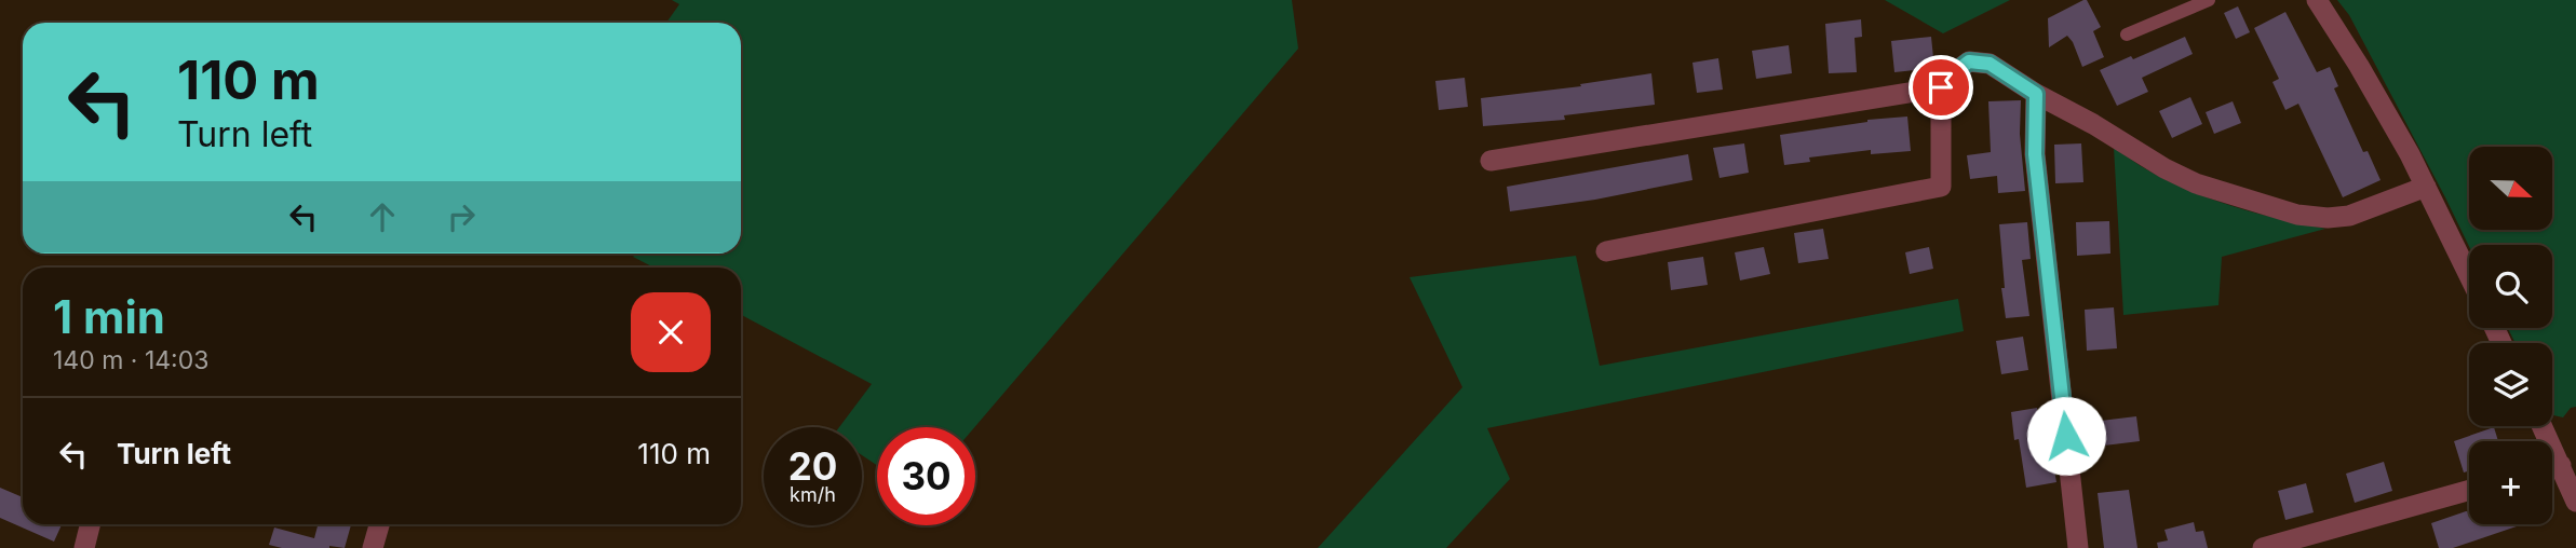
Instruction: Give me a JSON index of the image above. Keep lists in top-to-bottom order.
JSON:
{
  "north": "right",
  "page": {
    "turn": ["110 m", "Turn left"],
    "map_buttons": "+",
    "heading": ["1 min", "140 m · 14:03"],
    "list": [
      {
        "name": "Turn left",
        "value": "110 m"
      }
    ],
    "speed": "20 km/h",
    "limit": "30"
  }
}
